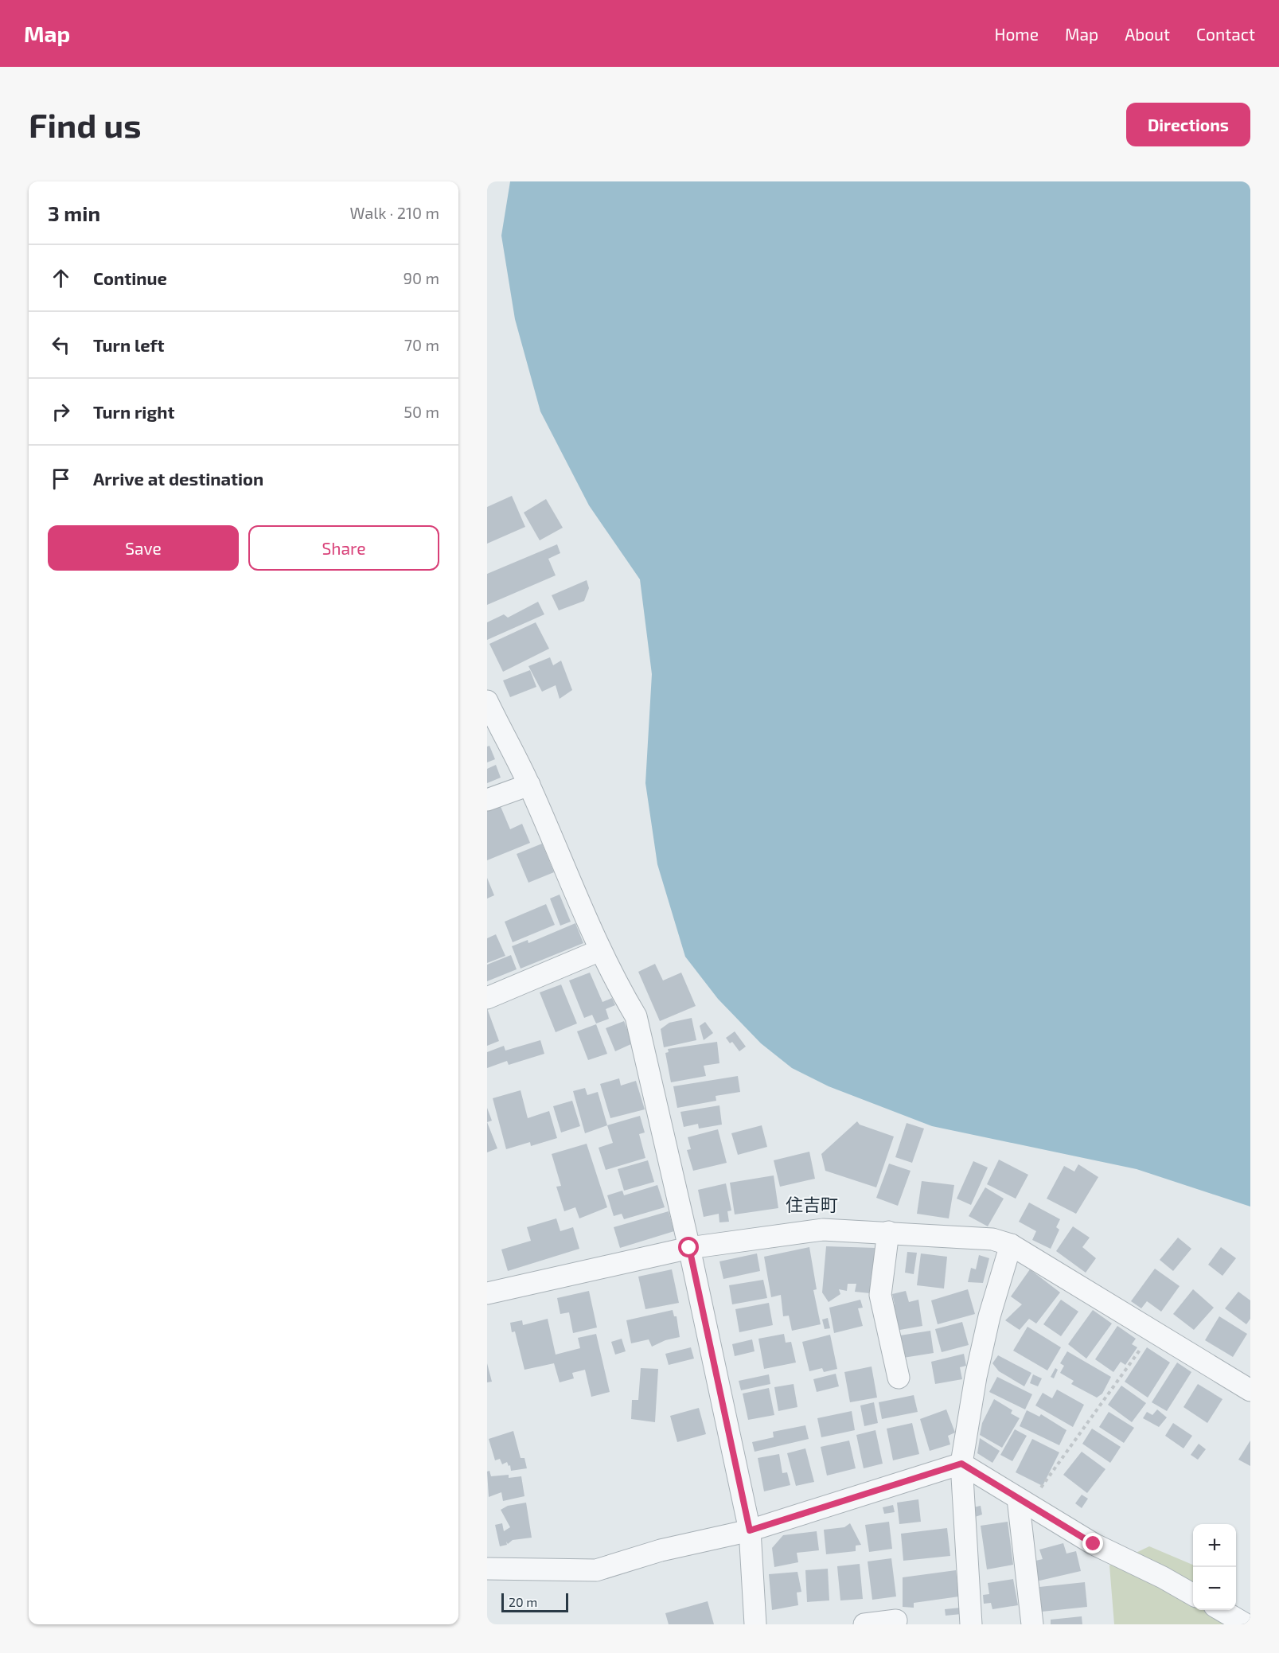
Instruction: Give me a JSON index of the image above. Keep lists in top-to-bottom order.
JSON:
{
  "districts": ["住吉町"],
  "scale_bar": "20 m",
  "page": {
    "header": "Map",
    "nav": [
      "Home",
      "Map",
      "About",
      "Contact"
    ],
    "buttons": [
      "Directions",
      ["Save", "Share"]
    ],
    "title": "Find us",
    "heading": ["3 min", "Walk · 210 m"],
    "list": [
      ["Continue", "90 m"],
      ["Turn left", "70 m"],
      ["Turn right", "50 m"],
      "Arrive at destination"
    ],
    "map_buttons": ["+", "−"],
    "scale": "20 m"
  }
}
